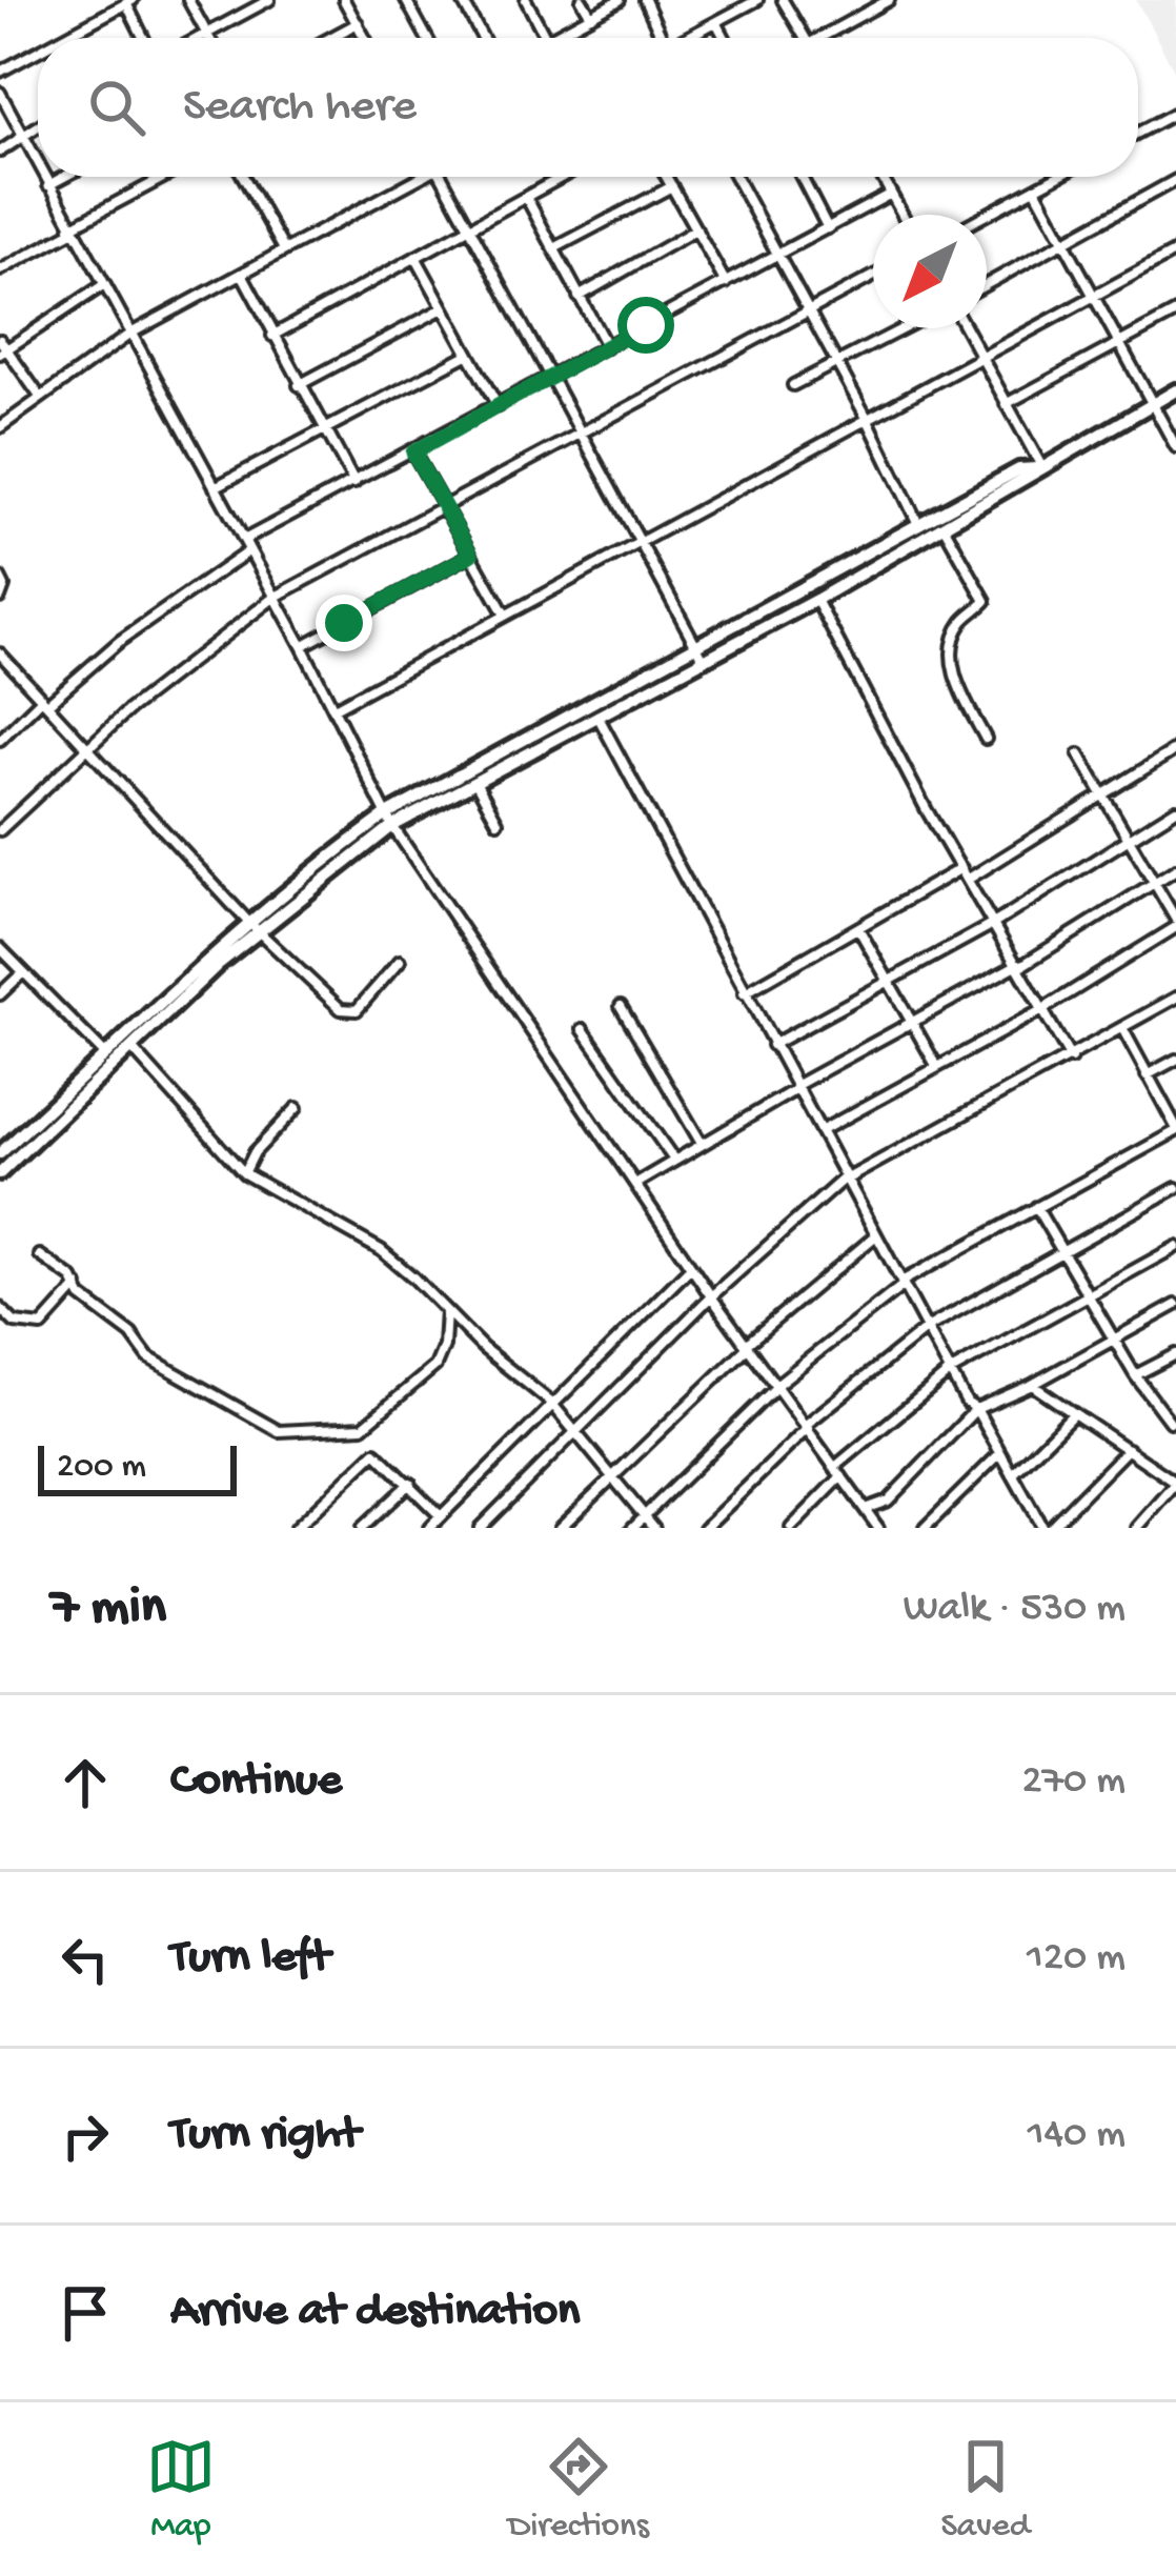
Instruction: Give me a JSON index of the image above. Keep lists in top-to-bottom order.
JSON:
{
  "scale_bar": "200 m",
  "north": "bottom left",
  "page": {
    "search": "Search here",
    "scale": "200 m",
    "heading": ["7 min", "Walk · 530 m"],
    "list": [
      ["Continue", "270 m"],
      ["Turn left", "120 m"],
      ["Turn right", "140 m"],
      "Arrive at destination"
    ],
    "nav": ["Map", "Directions", "Saved"]
  }
}
